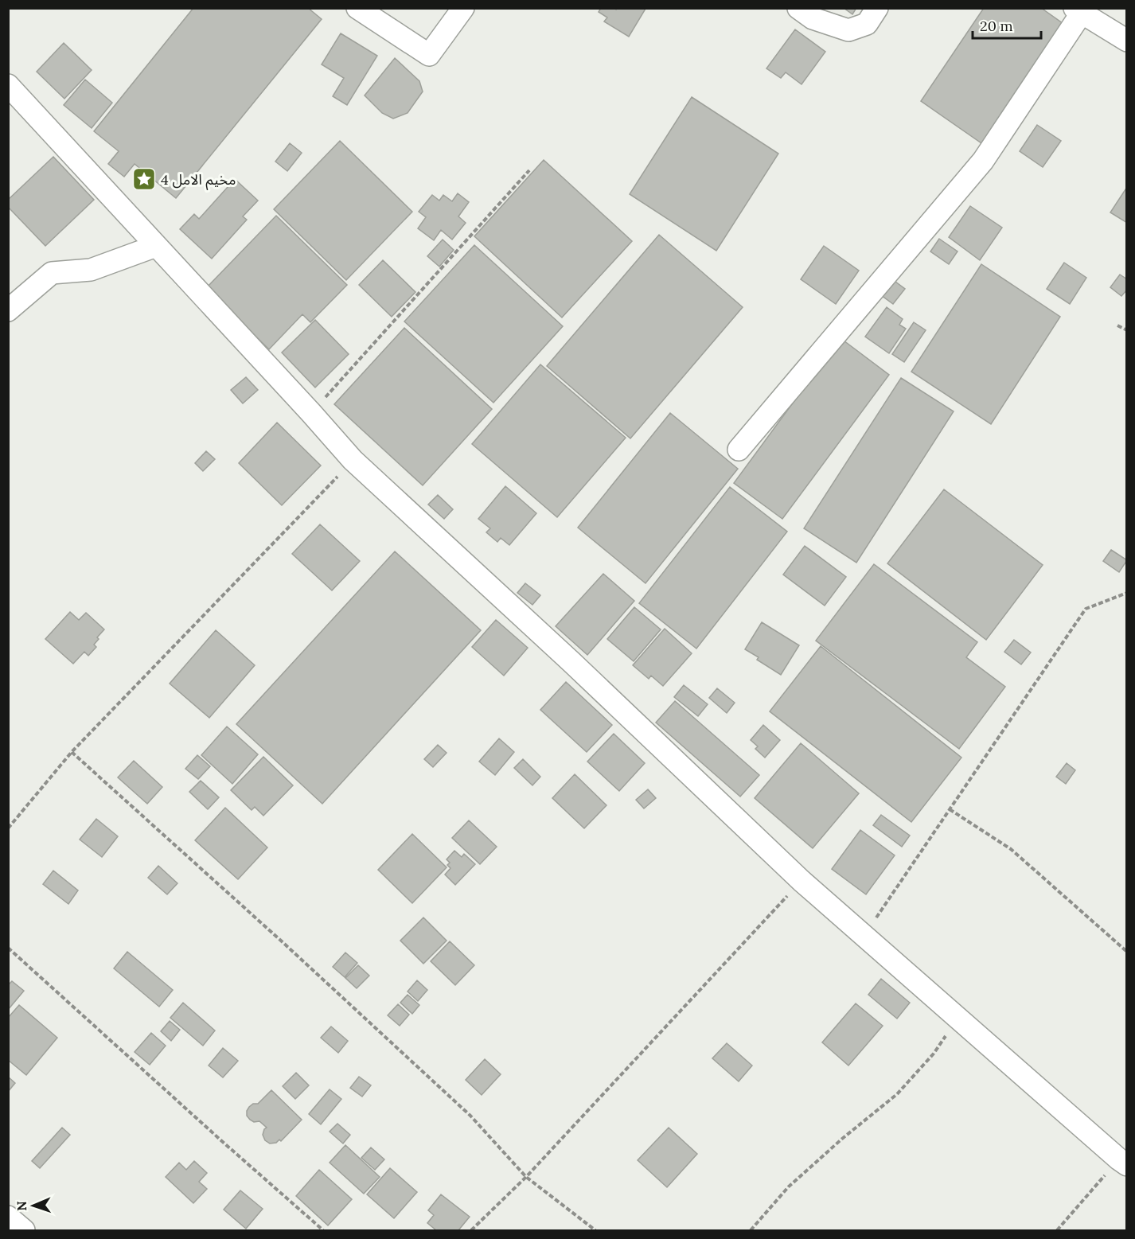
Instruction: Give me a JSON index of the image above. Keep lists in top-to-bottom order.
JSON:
{
  "places": {
    "place": ["مخيم الامل 4"]
  },
  "scale_bar": "20 m",
  "north": "left"
}
